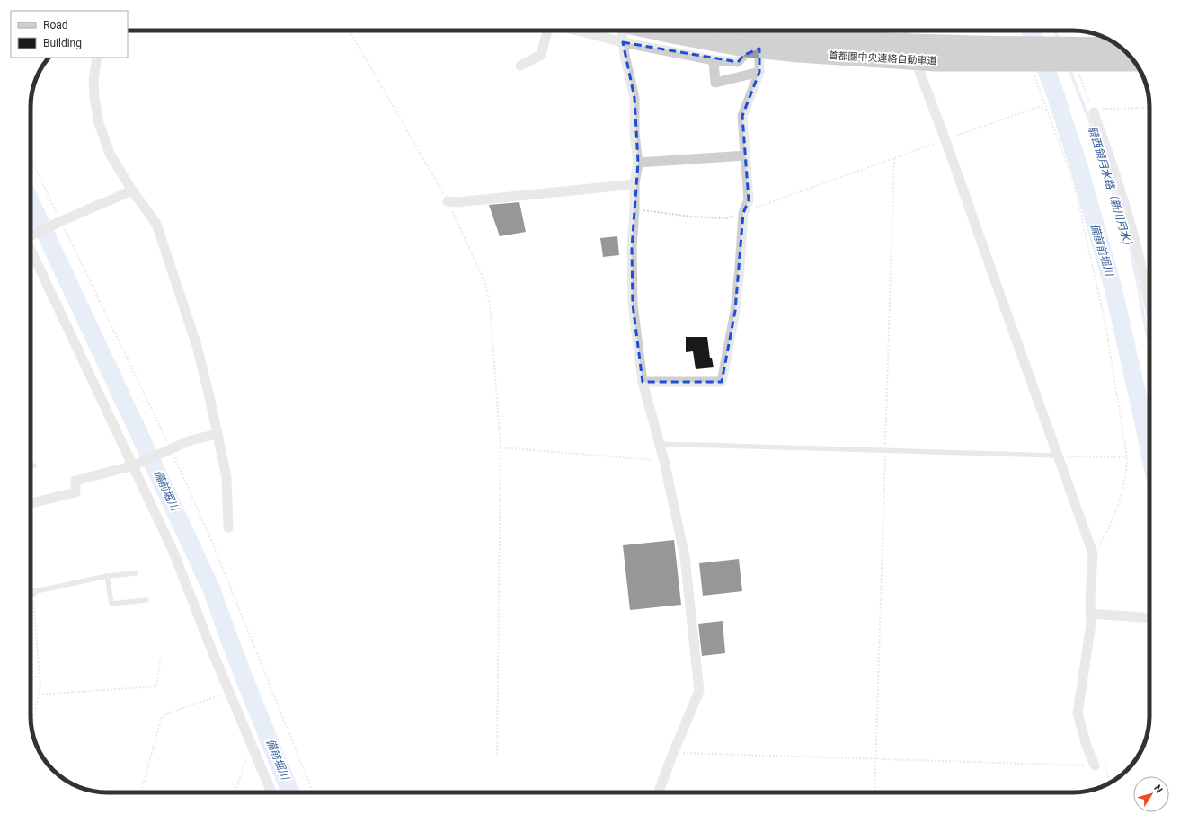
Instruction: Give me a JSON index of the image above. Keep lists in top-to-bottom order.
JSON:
{
  "streets": {
    "highway": ["首都圏中央連絡自動車道"]
  },
  "water": ["騎西領用水路（新川用水）", "備前前堀川", "備前堀川"],
  "legend": ["Road", "Building"],
  "north": "top right"
}
